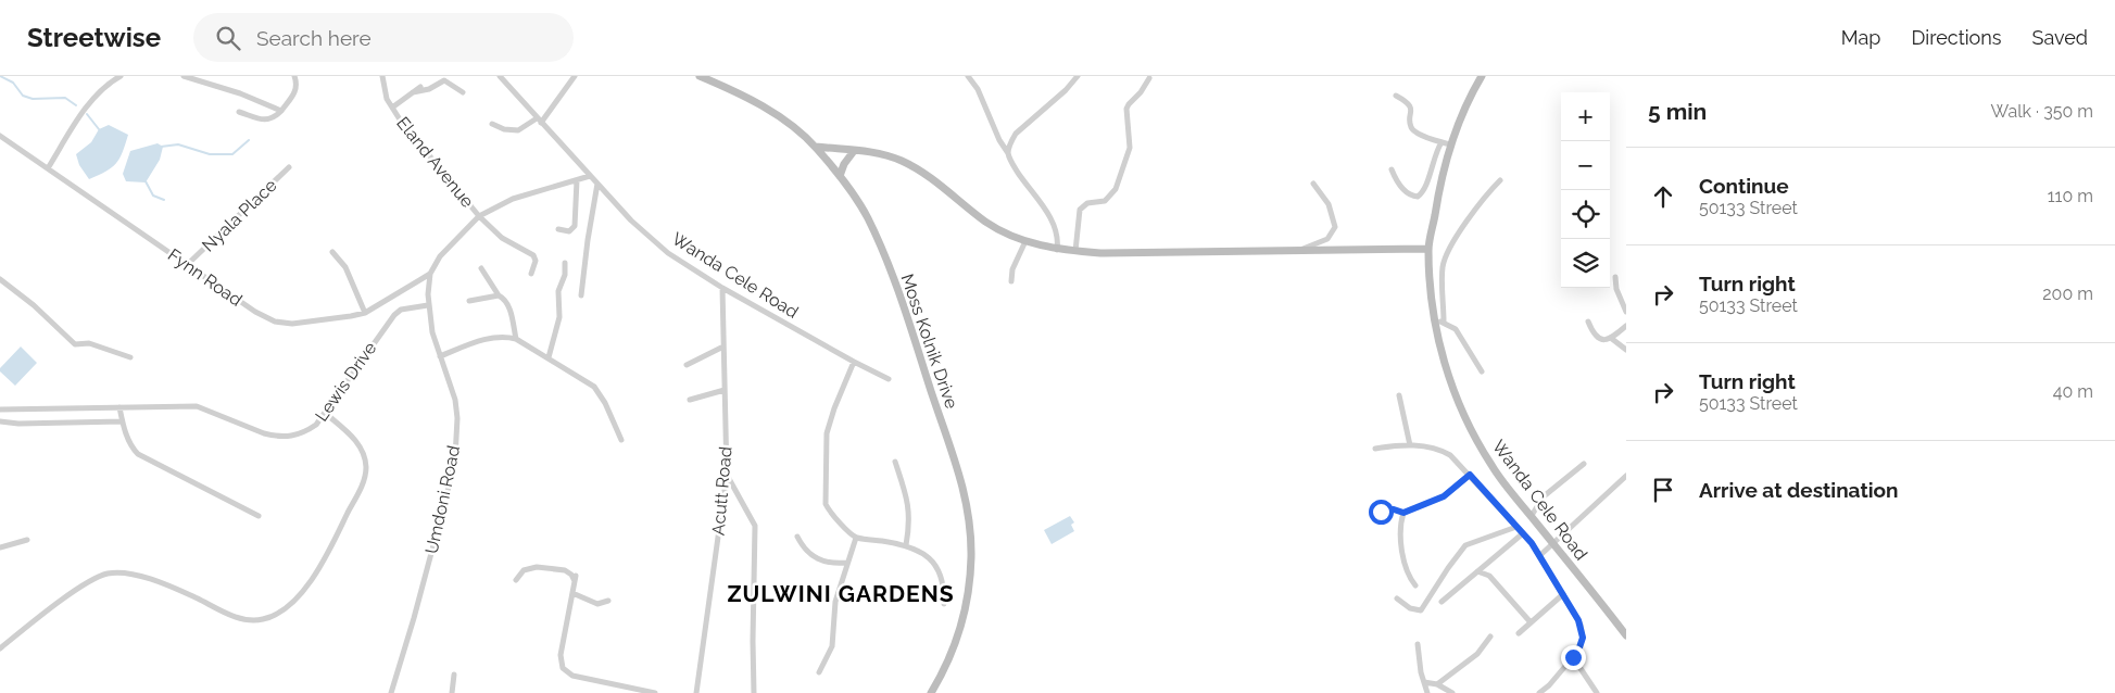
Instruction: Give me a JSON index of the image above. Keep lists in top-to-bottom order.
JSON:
{
  "streets": {
    "street": [
      "Eland Avenue",
      "Nyala Place",
      "Wanda Cele Road",
      "Fynn Road",
      "Moss Kolnik Drive",
      "Lewis Drive",
      "Acutt Road",
      "Umdoni Road"
    ]
  },
  "crossings": [
    ["Nyala Place", "Fynn Road"],
    ["Wanda Cele Road", "Acutt Road"],
    ["Lewis Drive", "Umdoni Road"]
  ],
  "districts": ["ZULWINI GARDENS"],
  "page": {
    "header": "Streetwise",
    "search": "Search here",
    "nav": ["Map", "Directions", "Saved"],
    "heading": ["5 min", "Walk · 350 m"],
    "map_buttons": ["+", "−"],
    "list": [
      ["Continue", "50133 Street", "110 m"],
      ["Turn right", "50133 Street", "200 m"],
      ["Turn right", "50133 Street", "40 m"],
      "Arrive at destination"
    ]
  }
}
